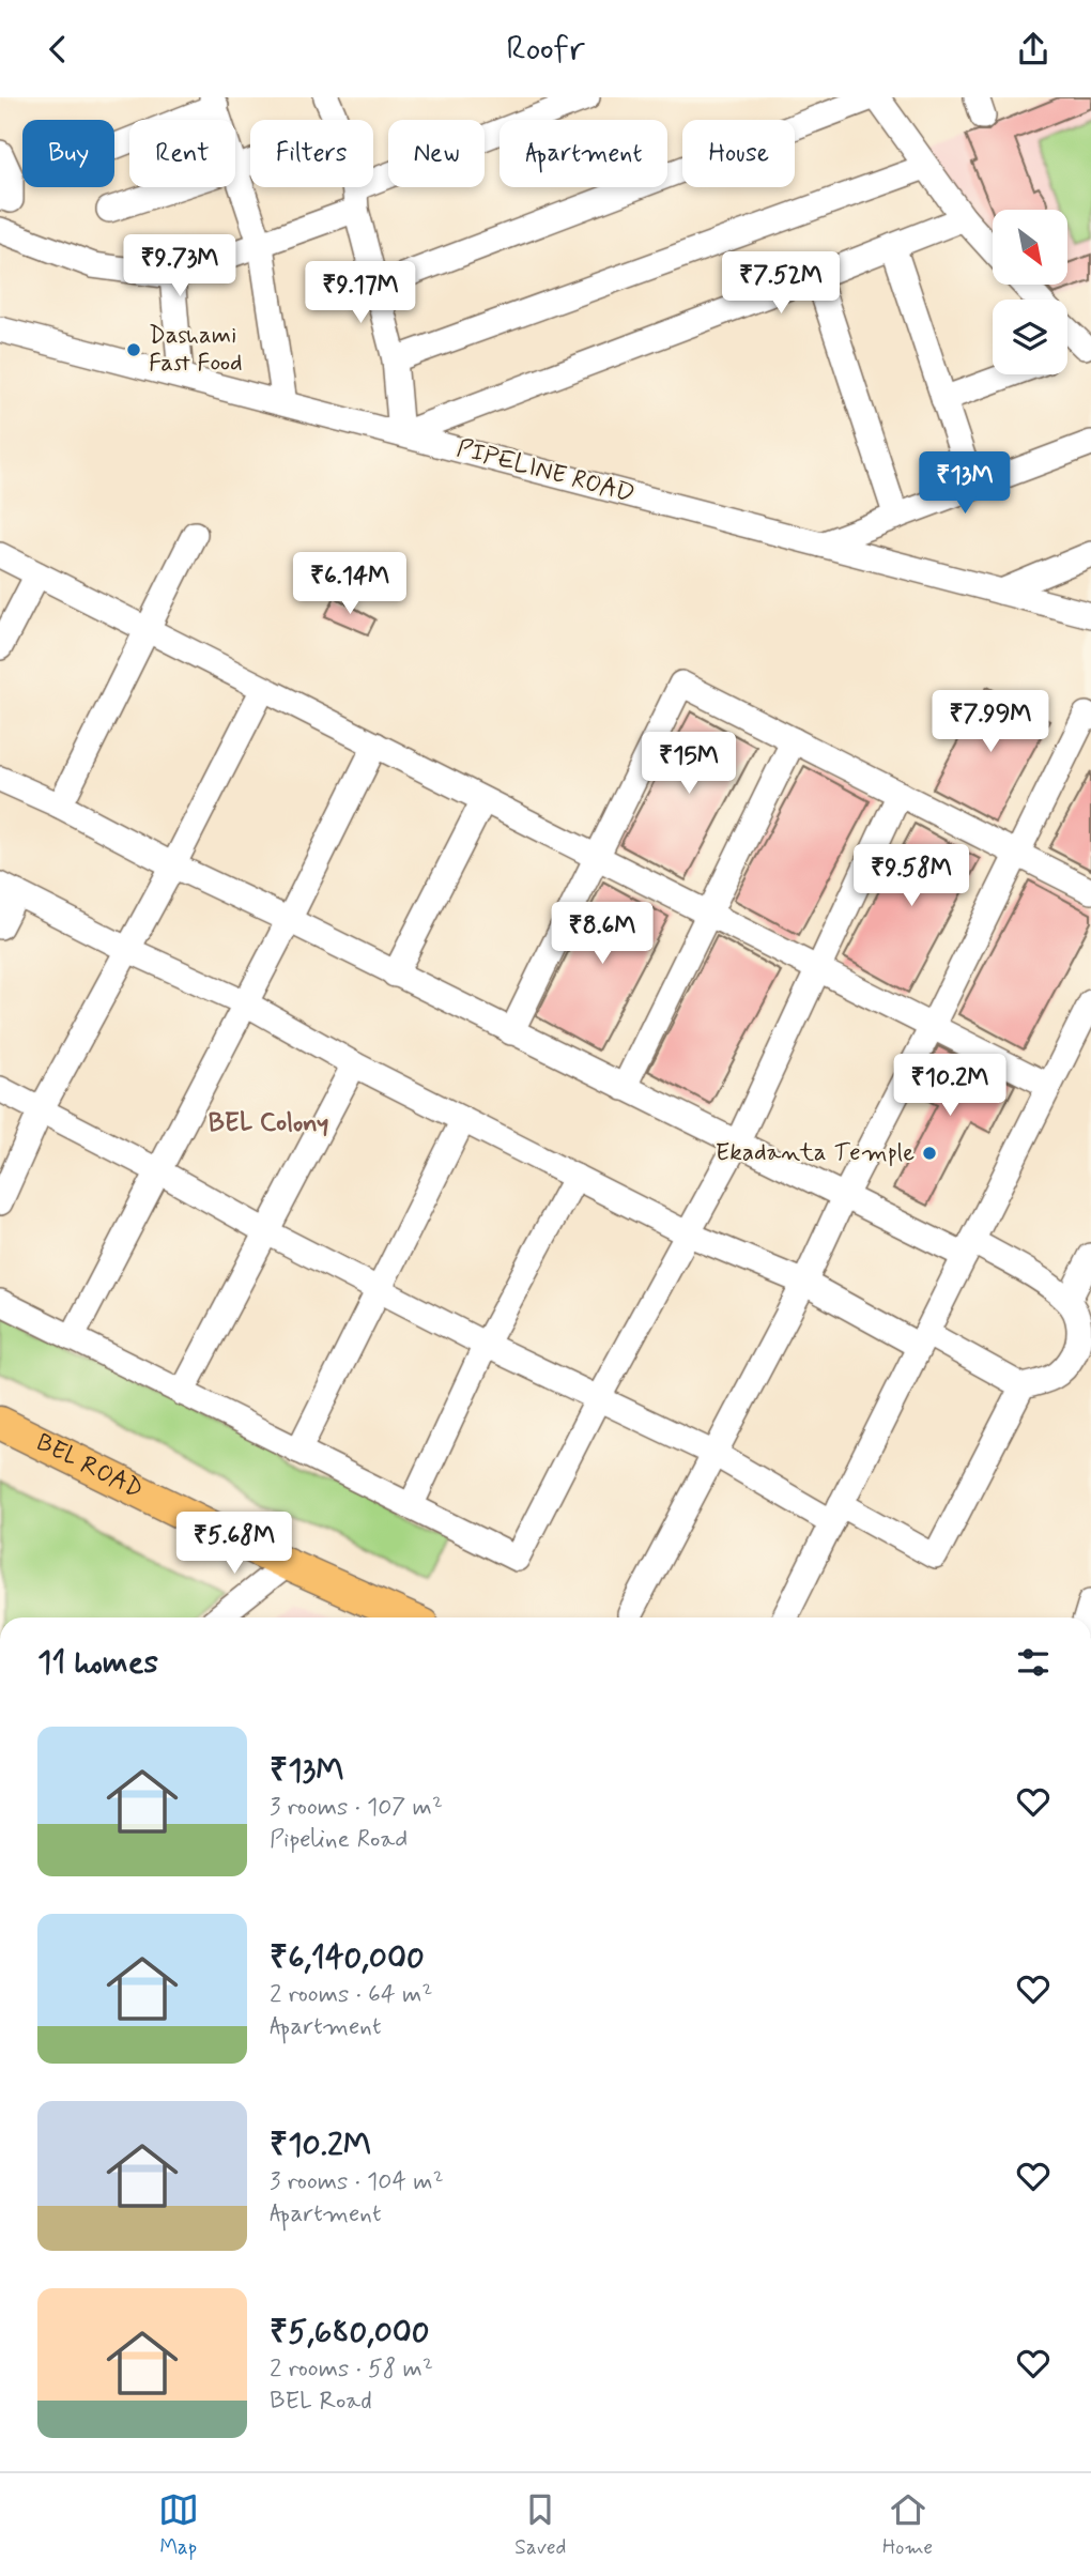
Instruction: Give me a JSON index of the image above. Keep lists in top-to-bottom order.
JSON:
{
  "streets": {
    "main road": ["BEL ROAD"],
    "street": ["PIPELINE ROAD"]
  },
  "districts": ["BEL Colony"],
  "places": ["Dashami Fast Food", "Ekadanta Temple"],
  "north": "bottom right",
  "page": {
    "header": "Roofr",
    "chip": [
      "Buy",
      "Rent",
      "Filters",
      "New",
      "Apartment",
      "House"
    ],
    "price": [
      "₹9.73M",
      "₹7.52M",
      "₹9.17M",
      "₹13M",
      "₹6.14M",
      "₹7.99M",
      "₹15M",
      "₹9.58M",
      "₹8.6M",
      "₹10.2M",
      "₹5.68M"
    ],
    "heading": "11 homes",
    "list": [
      {
        "name": "₹13M",
        "note": "3 rooms · 107 m² · Pipeline Road"
      },
      {
        "name": "₹6,140,000",
        "note": "2 rooms · 64 m² · Apartment"
      },
      {
        "name": "₹10.2M",
        "note": "3 rooms · 104 m² · Apartment"
      },
      {
        "name": "₹5,680,000",
        "note": "2 rooms · 58 m² · BEL Road"
      }
    ],
    "tabs": ["Map", "Saved", "Home"]
  }
}
